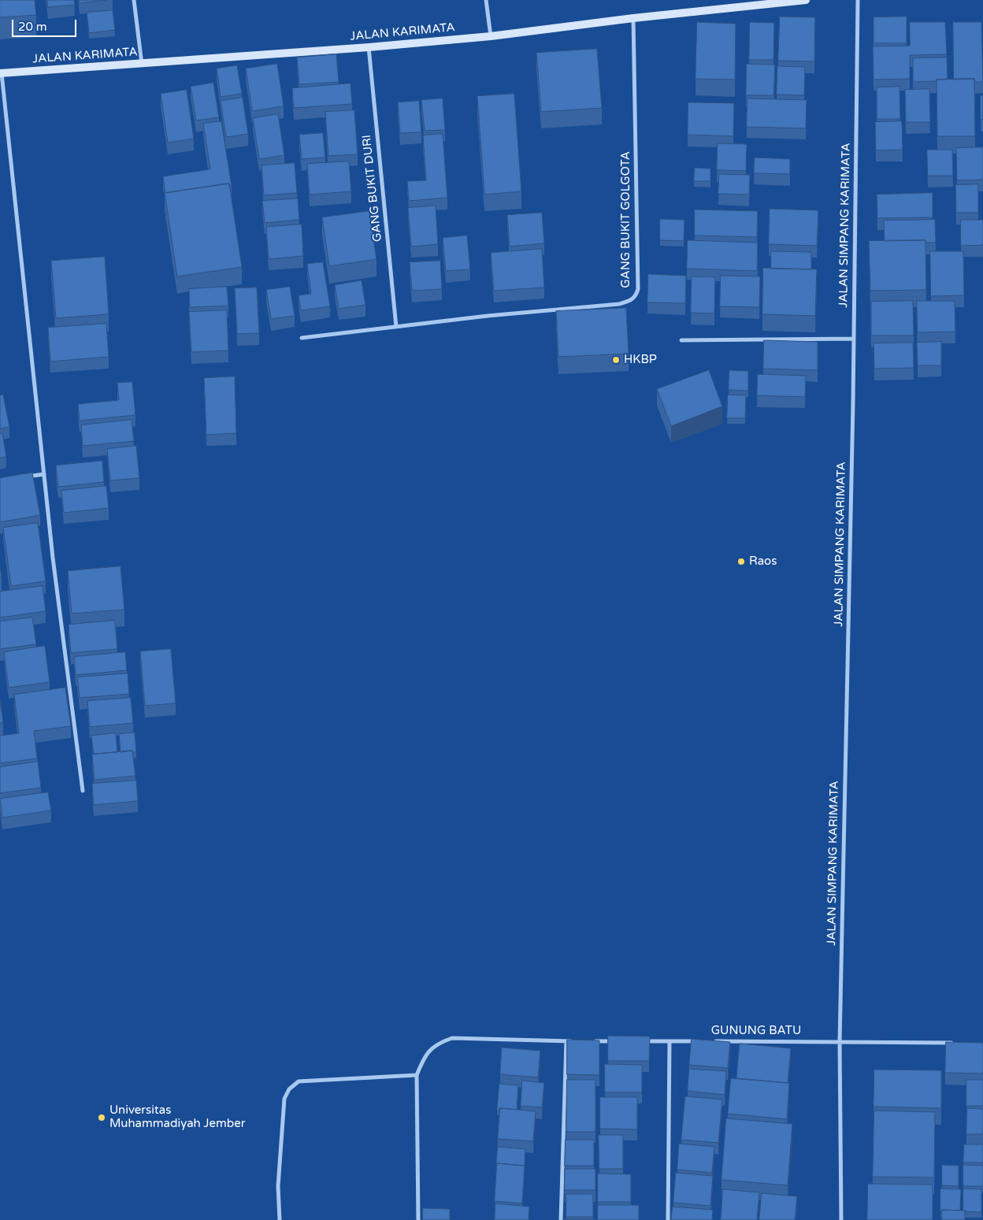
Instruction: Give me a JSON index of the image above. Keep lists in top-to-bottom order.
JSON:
{
  "streets": {
    "main road": ["JALAN KARIMATA"],
    "street": [
      "GANG BUKIT DURI",
      "GANG BUKIT GOLGOTA",
      "JALAN SIMPANG KARIMATA",
      "GUNUNG BATU"
    ]
  },
  "crossings": [
    ["JALAN KARIMATA", "GANG BUKIT DURI"],
    ["JALAN KARIMATA", "GANG BUKIT GOLGOTA"],
    ["GANG BUKIT DURI", "GANG BUKIT GOLGOTA"],
    ["JALAN SIMPANG KARIMATA", "GUNUNG BATU"]
  ],
  "places": ["HKBP", "Raos", "Universitas Muhammadiyah Jember"],
  "scale_bar": "20 m"
}
